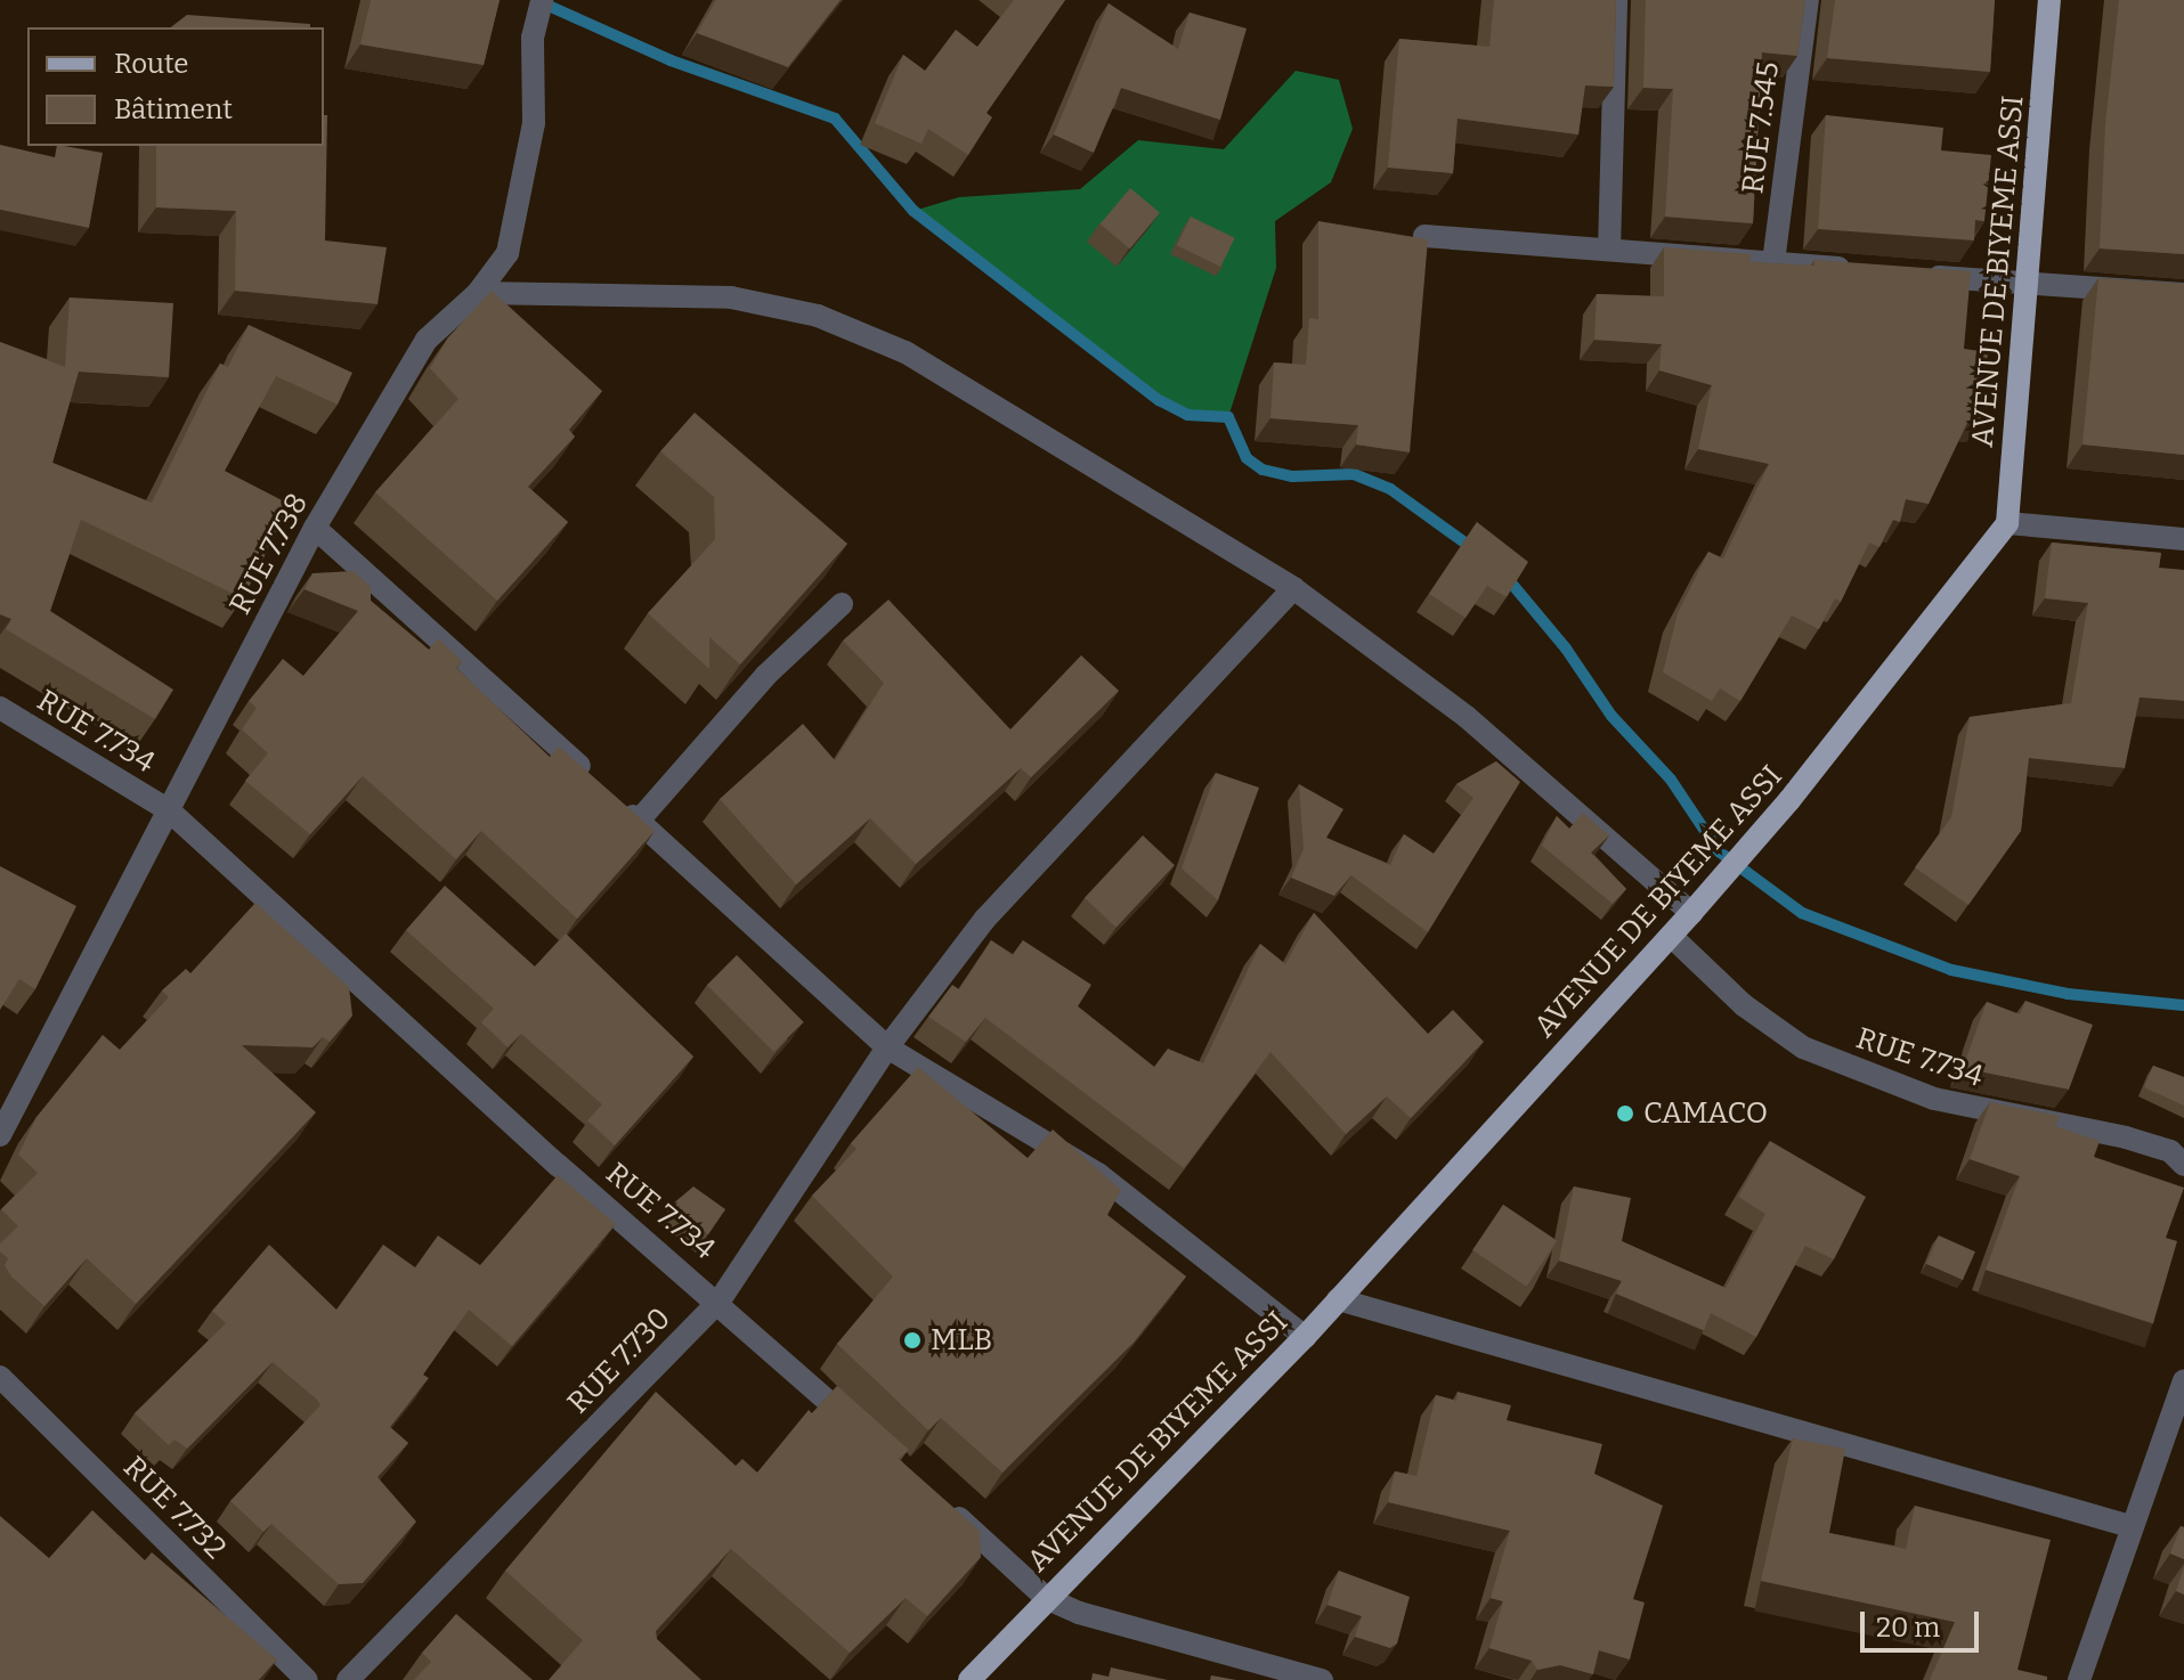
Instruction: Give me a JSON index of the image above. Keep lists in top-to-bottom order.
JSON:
{
  "streets": {
    "main road": ["AVENUE DE BIYEME ASSI"],
    "street": [
      "RUE 7.545",
      "RUE 7.738",
      "RUE 7.734",
      "RUE 7.730",
      "RUE 7.732"
    ]
  },
  "crossings": [
    ["AVENUE DE BIYEME ASSI", "RUE 7.734"],
    ["RUE 7.738", "RUE 7.734"],
    ["RUE 7.734", "RUE 7.730"]
  ],
  "places": ["CAMACO", "MLB"],
  "legend": ["Route", "Bâtiment"],
  "scale_bar": "20 m"
}
